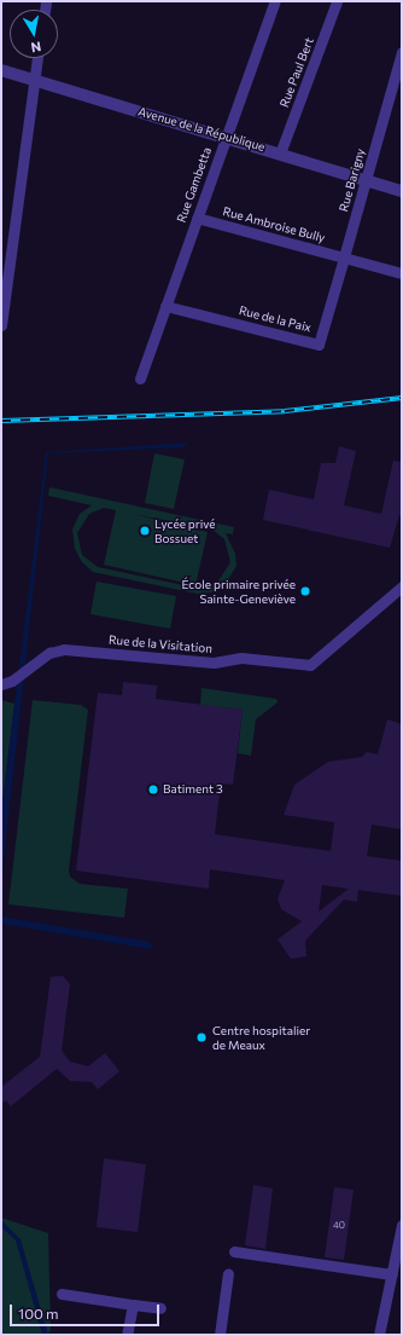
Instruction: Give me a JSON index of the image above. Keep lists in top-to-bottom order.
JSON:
{
  "streets": {
    "street": [
      "Rue Paul Bert",
      "Avenue de la République",
      "Rue Barigny",
      "Rue Gambetta",
      "Rue Ambroise Bully",
      "Rue de la Paix",
      "Rue de la Visitation"
    ]
  },
  "crossings": [
    ["Rue Paul Bert", "Avenue de la République"],
    ["Avenue de la République", "Rue Barigny"],
    ["Avenue de la République", "Rue Gambetta"],
    ["Rue Barigny", "Rue Ambroise Bully"],
    ["Rue Barigny", "Rue de la Paix"],
    ["Rue Gambetta", "Rue Ambroise Bully"],
    ["Rue Gambetta", "Rue de la Paix"],
    ["Rue Ambroise Bully", "Rue de la Paix"]
  ],
  "places": [
    "Lycée privé Bossuet",
    "École primaire privée Sainte-Geneviève",
    "Batiment 3",
    "Centre hospitalier de Meaux"
  ],
  "house_numbers": ["40"],
  "scale_bar": "100 m",
  "north": "bottom"
}
